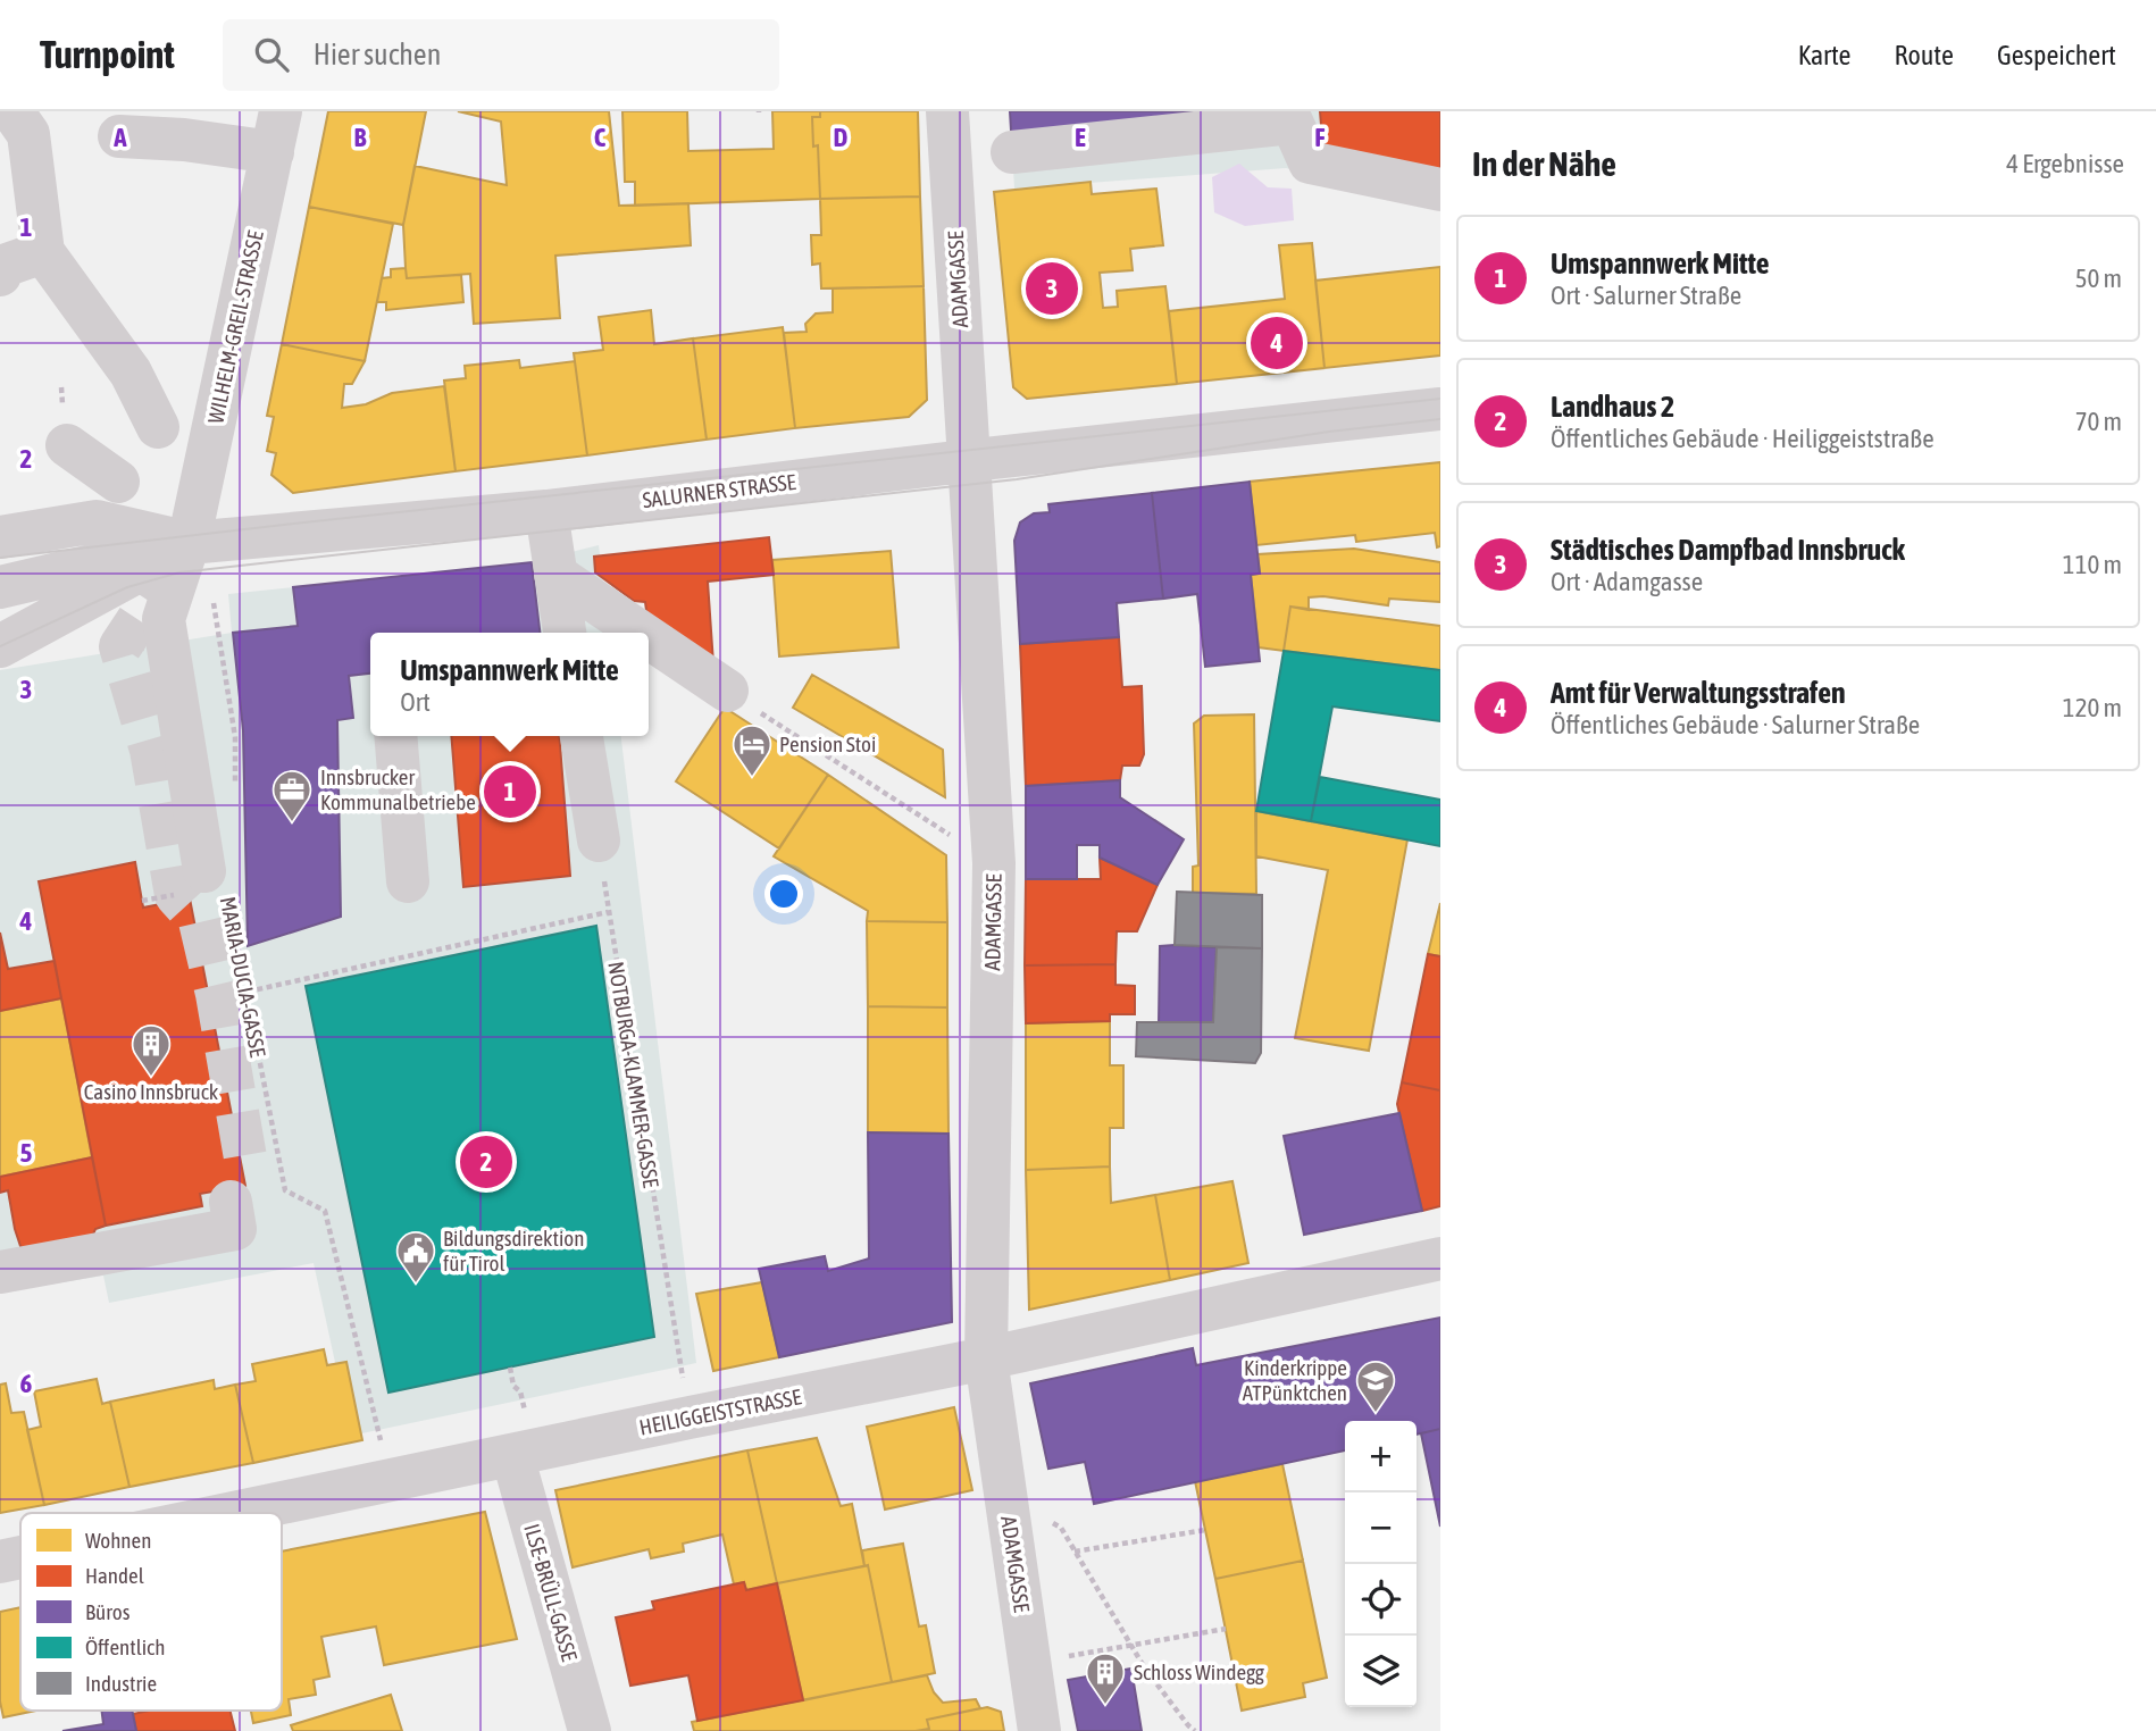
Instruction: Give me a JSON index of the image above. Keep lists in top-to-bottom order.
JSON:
{
  "streets": {
    "street": [
      "ADAMGASSE",
      "WILHELM-GREIL-STRASSE",
      "SALURNER STRASSE",
      "MARIA-DUCIA-GASSE",
      "HEILIGGEISTSTRASSE",
      "ILSE-BRÜLL-GASSE"
    ],
    "path": ["NOTBURGA-KLAMMER-GASSE"]
  },
  "crossings": [
    ["ADAMGASSE", "SALURNER STRASSE"],
    ["ADAMGASSE", "HEILIGGEISTSTRASSE"],
    ["WILHELM-GREIL-STRASSE", "SALURNER STRASSE"],
    ["WILHELM-GREIL-STRASSE", "MARIA-DUCIA-GASSE"],
    ["SALURNER STRASSE", "MARIA-DUCIA-GASSE"],
    ["MARIA-DUCIA-GASSE", "HEILIGGEISTSTRASSE"],
    ["NOTBURGA-KLAMMER-GASSE", "HEILIGGEISTSTRASSE"],
    ["HEILIGGEISTSTRASSE", "ILSE-BRÜLL-GASSE"]
  ],
  "places": {
    "hotel": ["Pension Stoi"],
    "office": ["Innsbrucker Kommunalbetriebe"],
    "building": ["Casino Innsbruck", "Schloss Windegg"],
    "public building": ["Bildungsdirektion für Tirol"],
    "school or university": ["Kinderkrippe ATPünktchen"]
  },
  "legend": [
    "Wohnen",
    "Handel",
    "Büros",
    "Öffentlich",
    "Industrie"
  ],
  "page": {
    "header": "Turnpoint",
    "search": "Hier suchen",
    "nav": ["Karte", "Route", "Gespeichert"],
    "heading": ["In der Nähe", "4 Ergebnisse"],
    "list": [
      {
        "mark": "1",
        "name": "Umspannwerk Mitte",
        "note": "Ort · Salurner Straße",
        "value": "50 m"
      },
      {
        "mark": "2",
        "name": "Landhaus 2",
        "note": "Öffentliches Gebäude · Heiliggeiststraße",
        "value": "70 m"
      },
      {
        "mark": "3",
        "name": "Städtisches Dampfbad Innsbruck",
        "note": "Ort · Adamgasse",
        "value": "110 m"
      },
      {
        "mark": "4",
        "name": "Amt für Verwaltungsstrafen",
        "note": "Öffentliches Gebäude · Salurner Straße",
        "value": "120 m"
      }
    ],
    "pins": [
      "3",
      "4",
      "1",
      "2"
    ],
    "popup": ["Umspannwerk Mitte", "Ort"],
    "map_buttons": ["+", "−"]
  },
  "grid": {
    "columns": [
      "A",
      "B",
      "C",
      "D",
      "E",
      "F"
    ],
    "rows": [
      "1",
      "2",
      "3",
      "4",
      "5",
      "6"
    ]
  }
}
